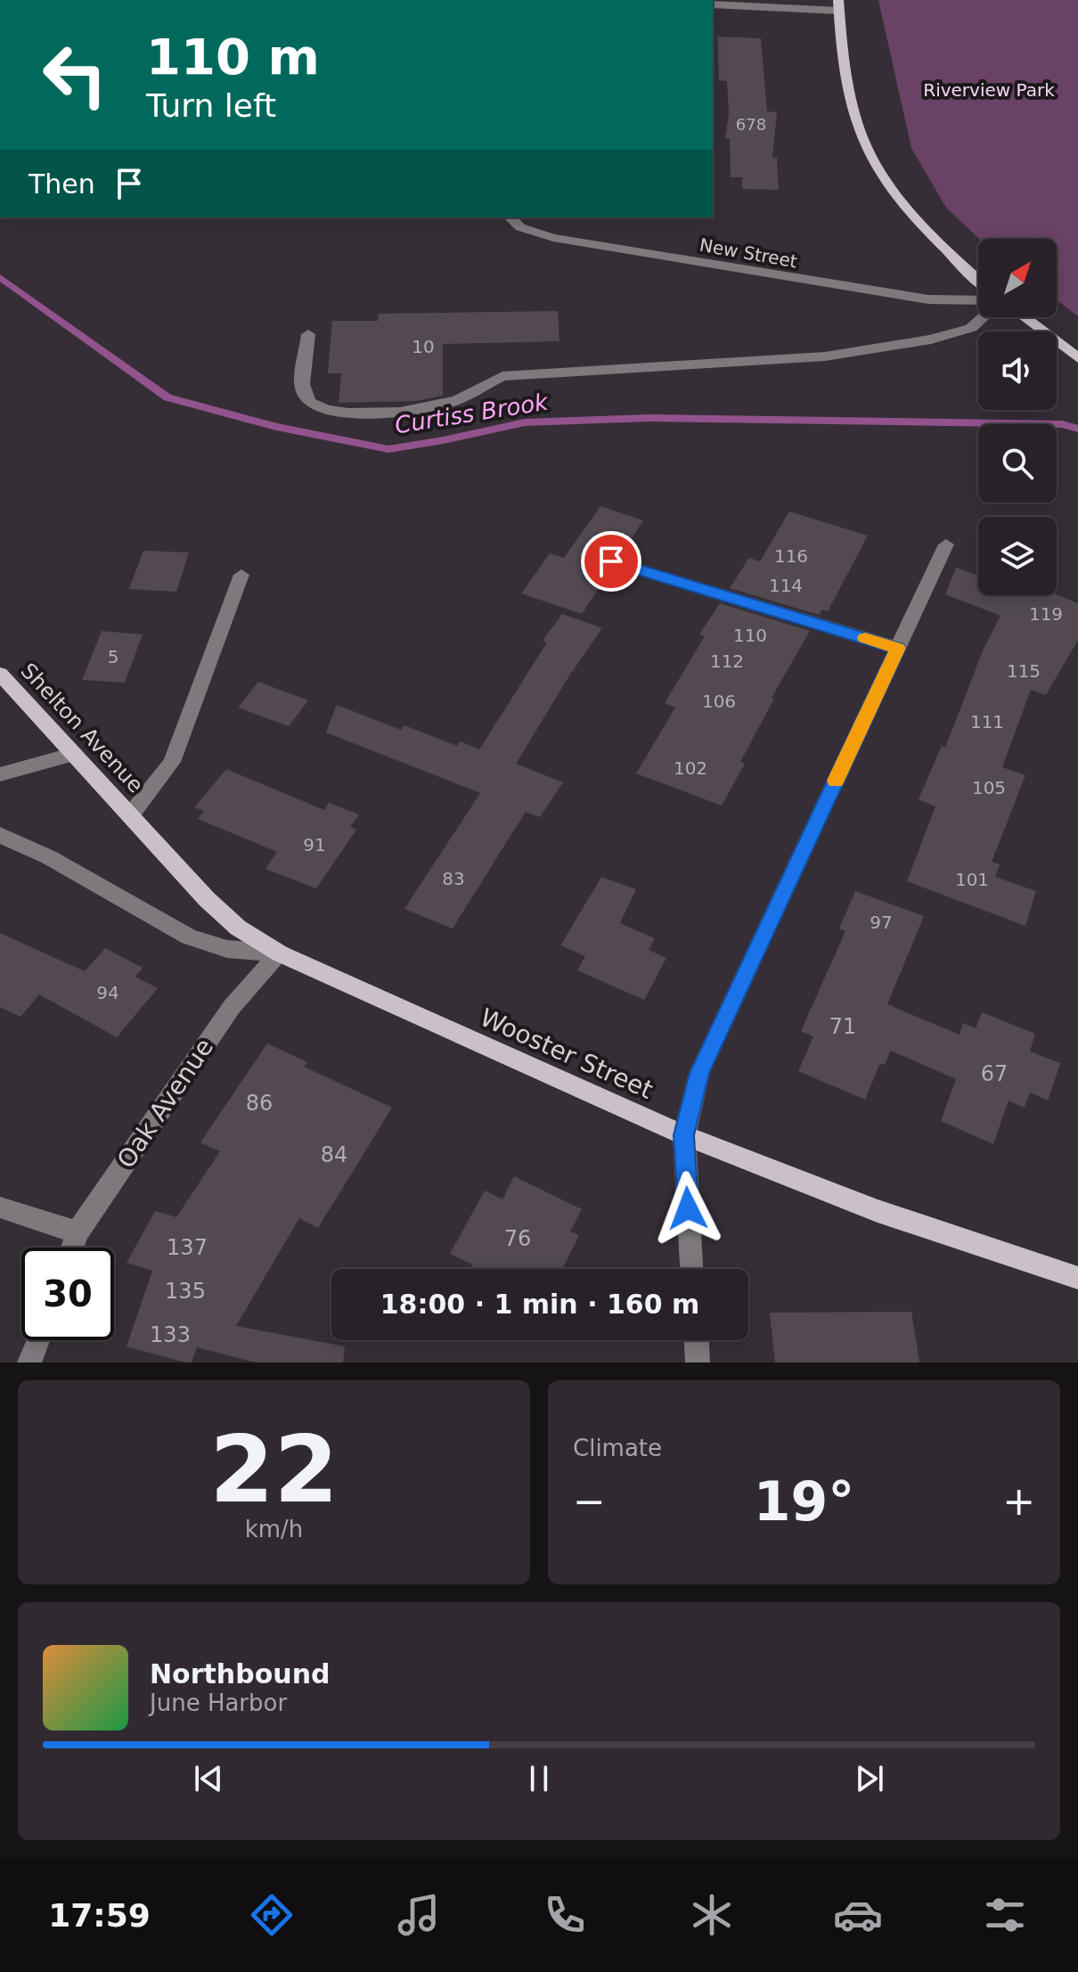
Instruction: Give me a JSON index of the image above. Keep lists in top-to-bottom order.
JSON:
{
  "streets": {
    "main road": ["Shelton Avenue", "Wooster Street"],
    "street": ["New Street", "Oak Avenue"]
  },
  "crossings": [
    ["Shelton Avenue", "Wooster Street"],
    ["Wooster Street", "Oak Avenue"]
  ],
  "water": ["Curtiss Brook"],
  "parks": ["Riverview Park"],
  "house_numbers": [
    "678",
    "10",
    "116",
    "114",
    "119",
    "110",
    "5",
    "112",
    "115",
    "106",
    "111",
    "102",
    "105",
    "91",
    "83",
    "101",
    "97",
    "94",
    "71",
    "67",
    "86",
    "84",
    "76",
    "137",
    "135",
    "133"
  ],
  "north": "top right",
  "page": {
    "turn": ["110 m", "Turn left"],
    "then": "Then",
    "limit": "30",
    "trip": "18:00 · 1 min · 160 m",
    "tile": [
      ["22", "km/h"],
      "Climate"
    ],
    "heat": ["−", "19°", "+"],
    "song": ["Northbound", "June Harbor"],
    "tabs": "17:59"
  }
}
